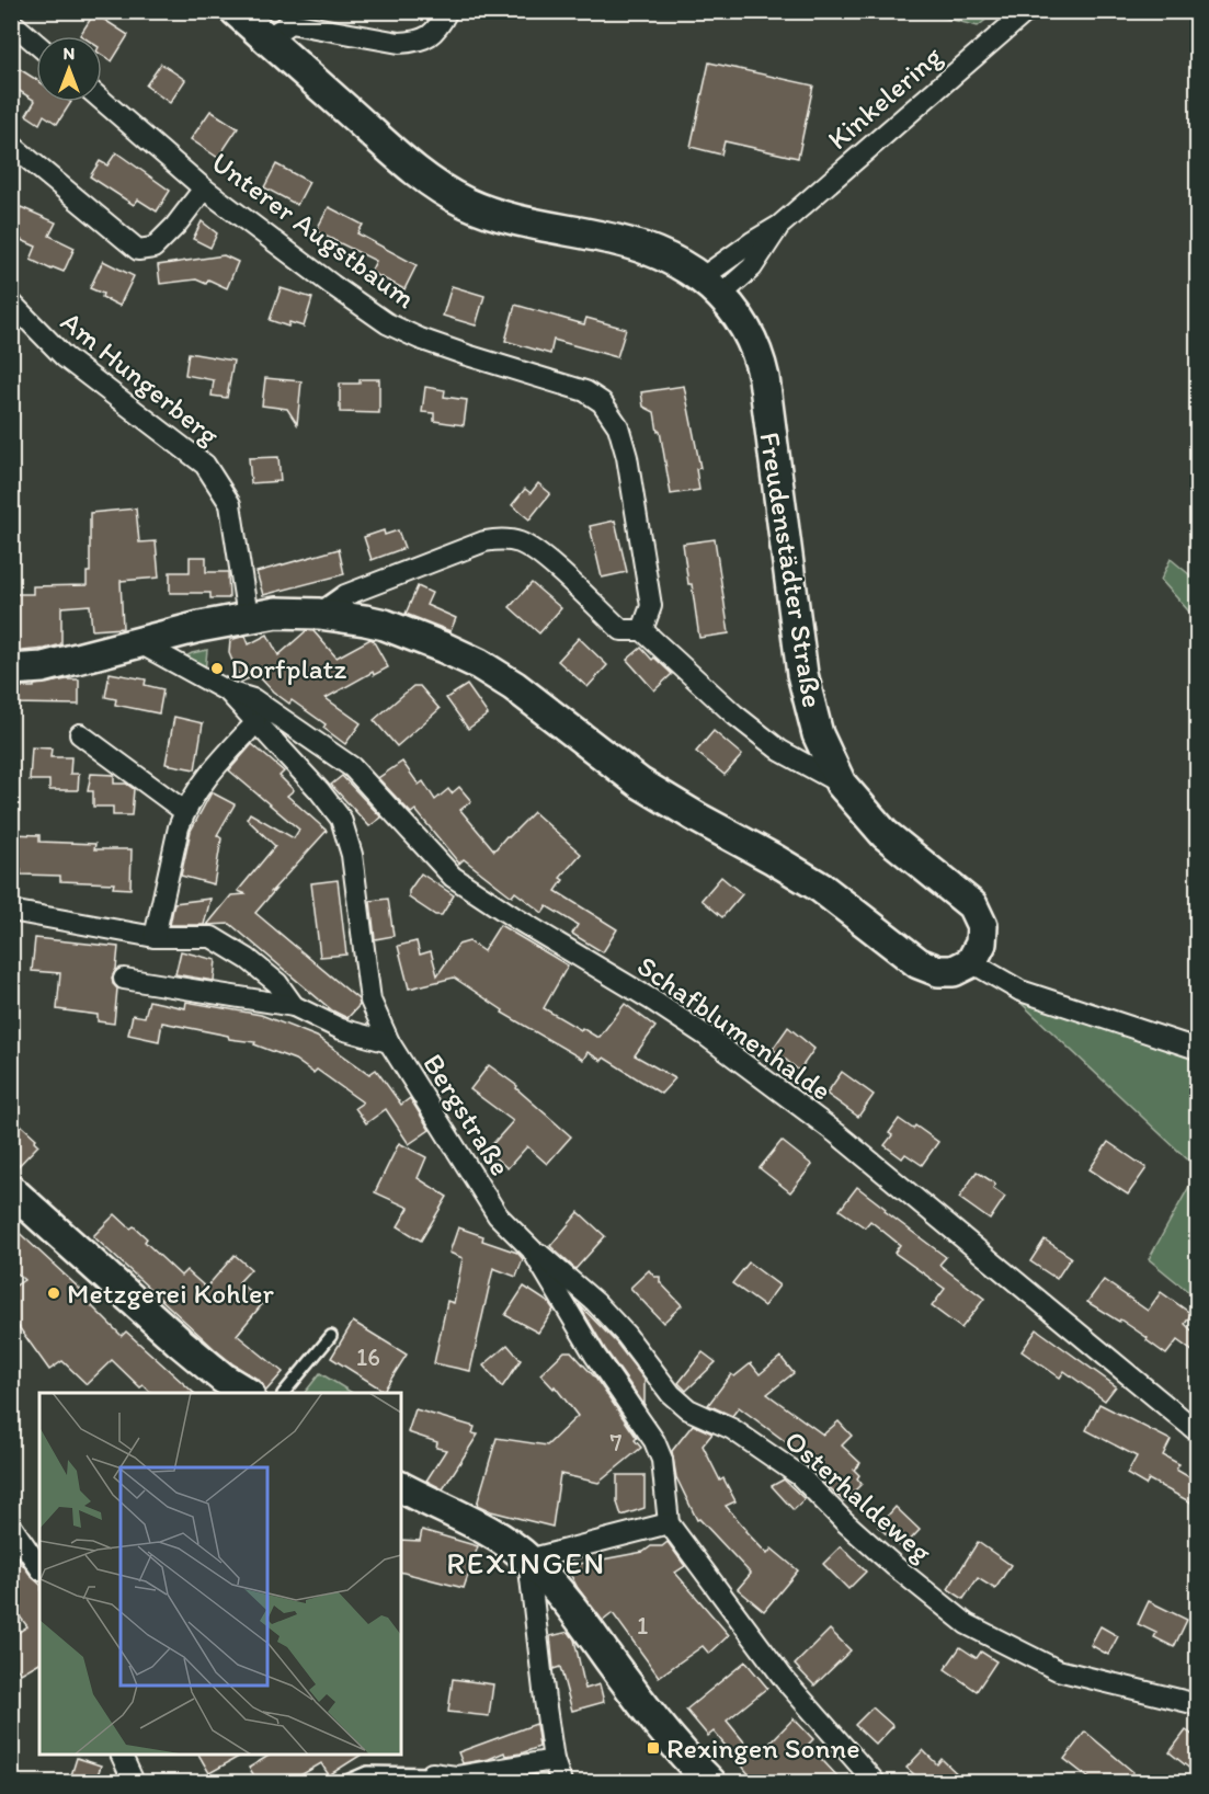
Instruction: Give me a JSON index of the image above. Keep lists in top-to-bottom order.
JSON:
{
  "streets": {
    "street": [
      "Kinkelering",
      "Unterer Augstbaum",
      "Am Hungerberg",
      "Freudenstädter Straße",
      "Schafblumenhalde",
      "Bergstraße",
      "Osterhaldeweg"
    ]
  },
  "crossings": [
    ["Kinkelering", "Freudenstädter Straße"],
    ["Schafblumenhalde", "Bergstraße"],
    ["Bergstraße", "Osterhaldeweg"]
  ],
  "districts": ["REXINGEN"],
  "places": {
    "other": ["Dorfplatz", "Metzgerei Kohler"],
    "transit": ["Rexingen Sonne"]
  },
  "house_numbers": ["16", "7", "1"],
  "north": "top"
}
